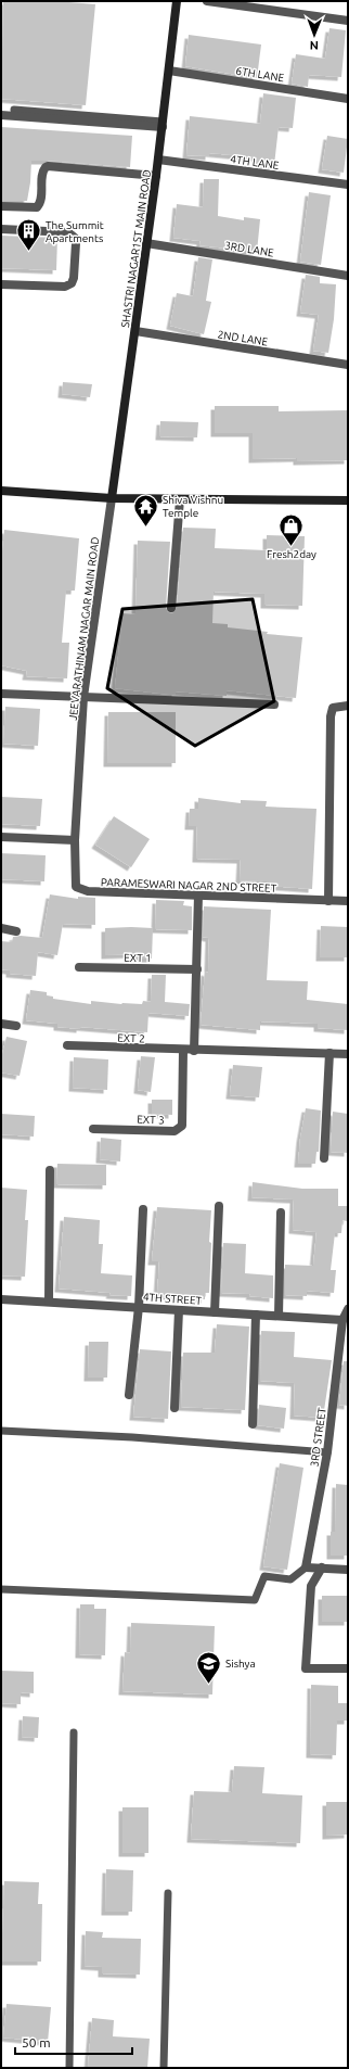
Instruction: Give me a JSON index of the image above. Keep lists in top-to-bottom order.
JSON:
{
  "streets": {
    "street": [
      "6TH LANE",
      "4TH LANE",
      "SHASTRI NAGAR1ST MAIN ROAD",
      "3RD LANE",
      "2ND LANE",
      "JEEVARATHINAM NAGAR MAIN ROAD",
      "PARAMESWARI NAGAR 2ND STREET",
      "EXT 1",
      "EXT 2",
      "EXT 3",
      "4TH STREET",
      "3RD STREET"
    ]
  },
  "crossings": [
    ["6TH LANE", "SHASTRI NAGAR1ST MAIN ROAD"],
    ["4TH LANE", "SHASTRI NAGAR1ST MAIN ROAD"],
    ["SHASTRI NAGAR1ST MAIN ROAD", "3RD LANE"],
    ["SHASTRI NAGAR1ST MAIN ROAD", "2ND LANE"],
    ["SHASTRI NAGAR1ST MAIN ROAD", "JEEVARATHINAM NAGAR MAIN ROAD"],
    ["JEEVARATHINAM NAGAR MAIN ROAD", "PARAMESWARI NAGAR 2ND STREET"],
    ["EXT 2", "EXT 3"],
    ["4TH STREET", "3RD STREET"]
  ],
  "places": {
    "building": ["The Summit Apartments"],
    "temple": ["Shiva Vishnu Temple"],
    "shop": ["Fresh2day"],
    "school or university": ["Sishya"]
  },
  "scale_bar": "50 m",
  "north": "bottom"
}
